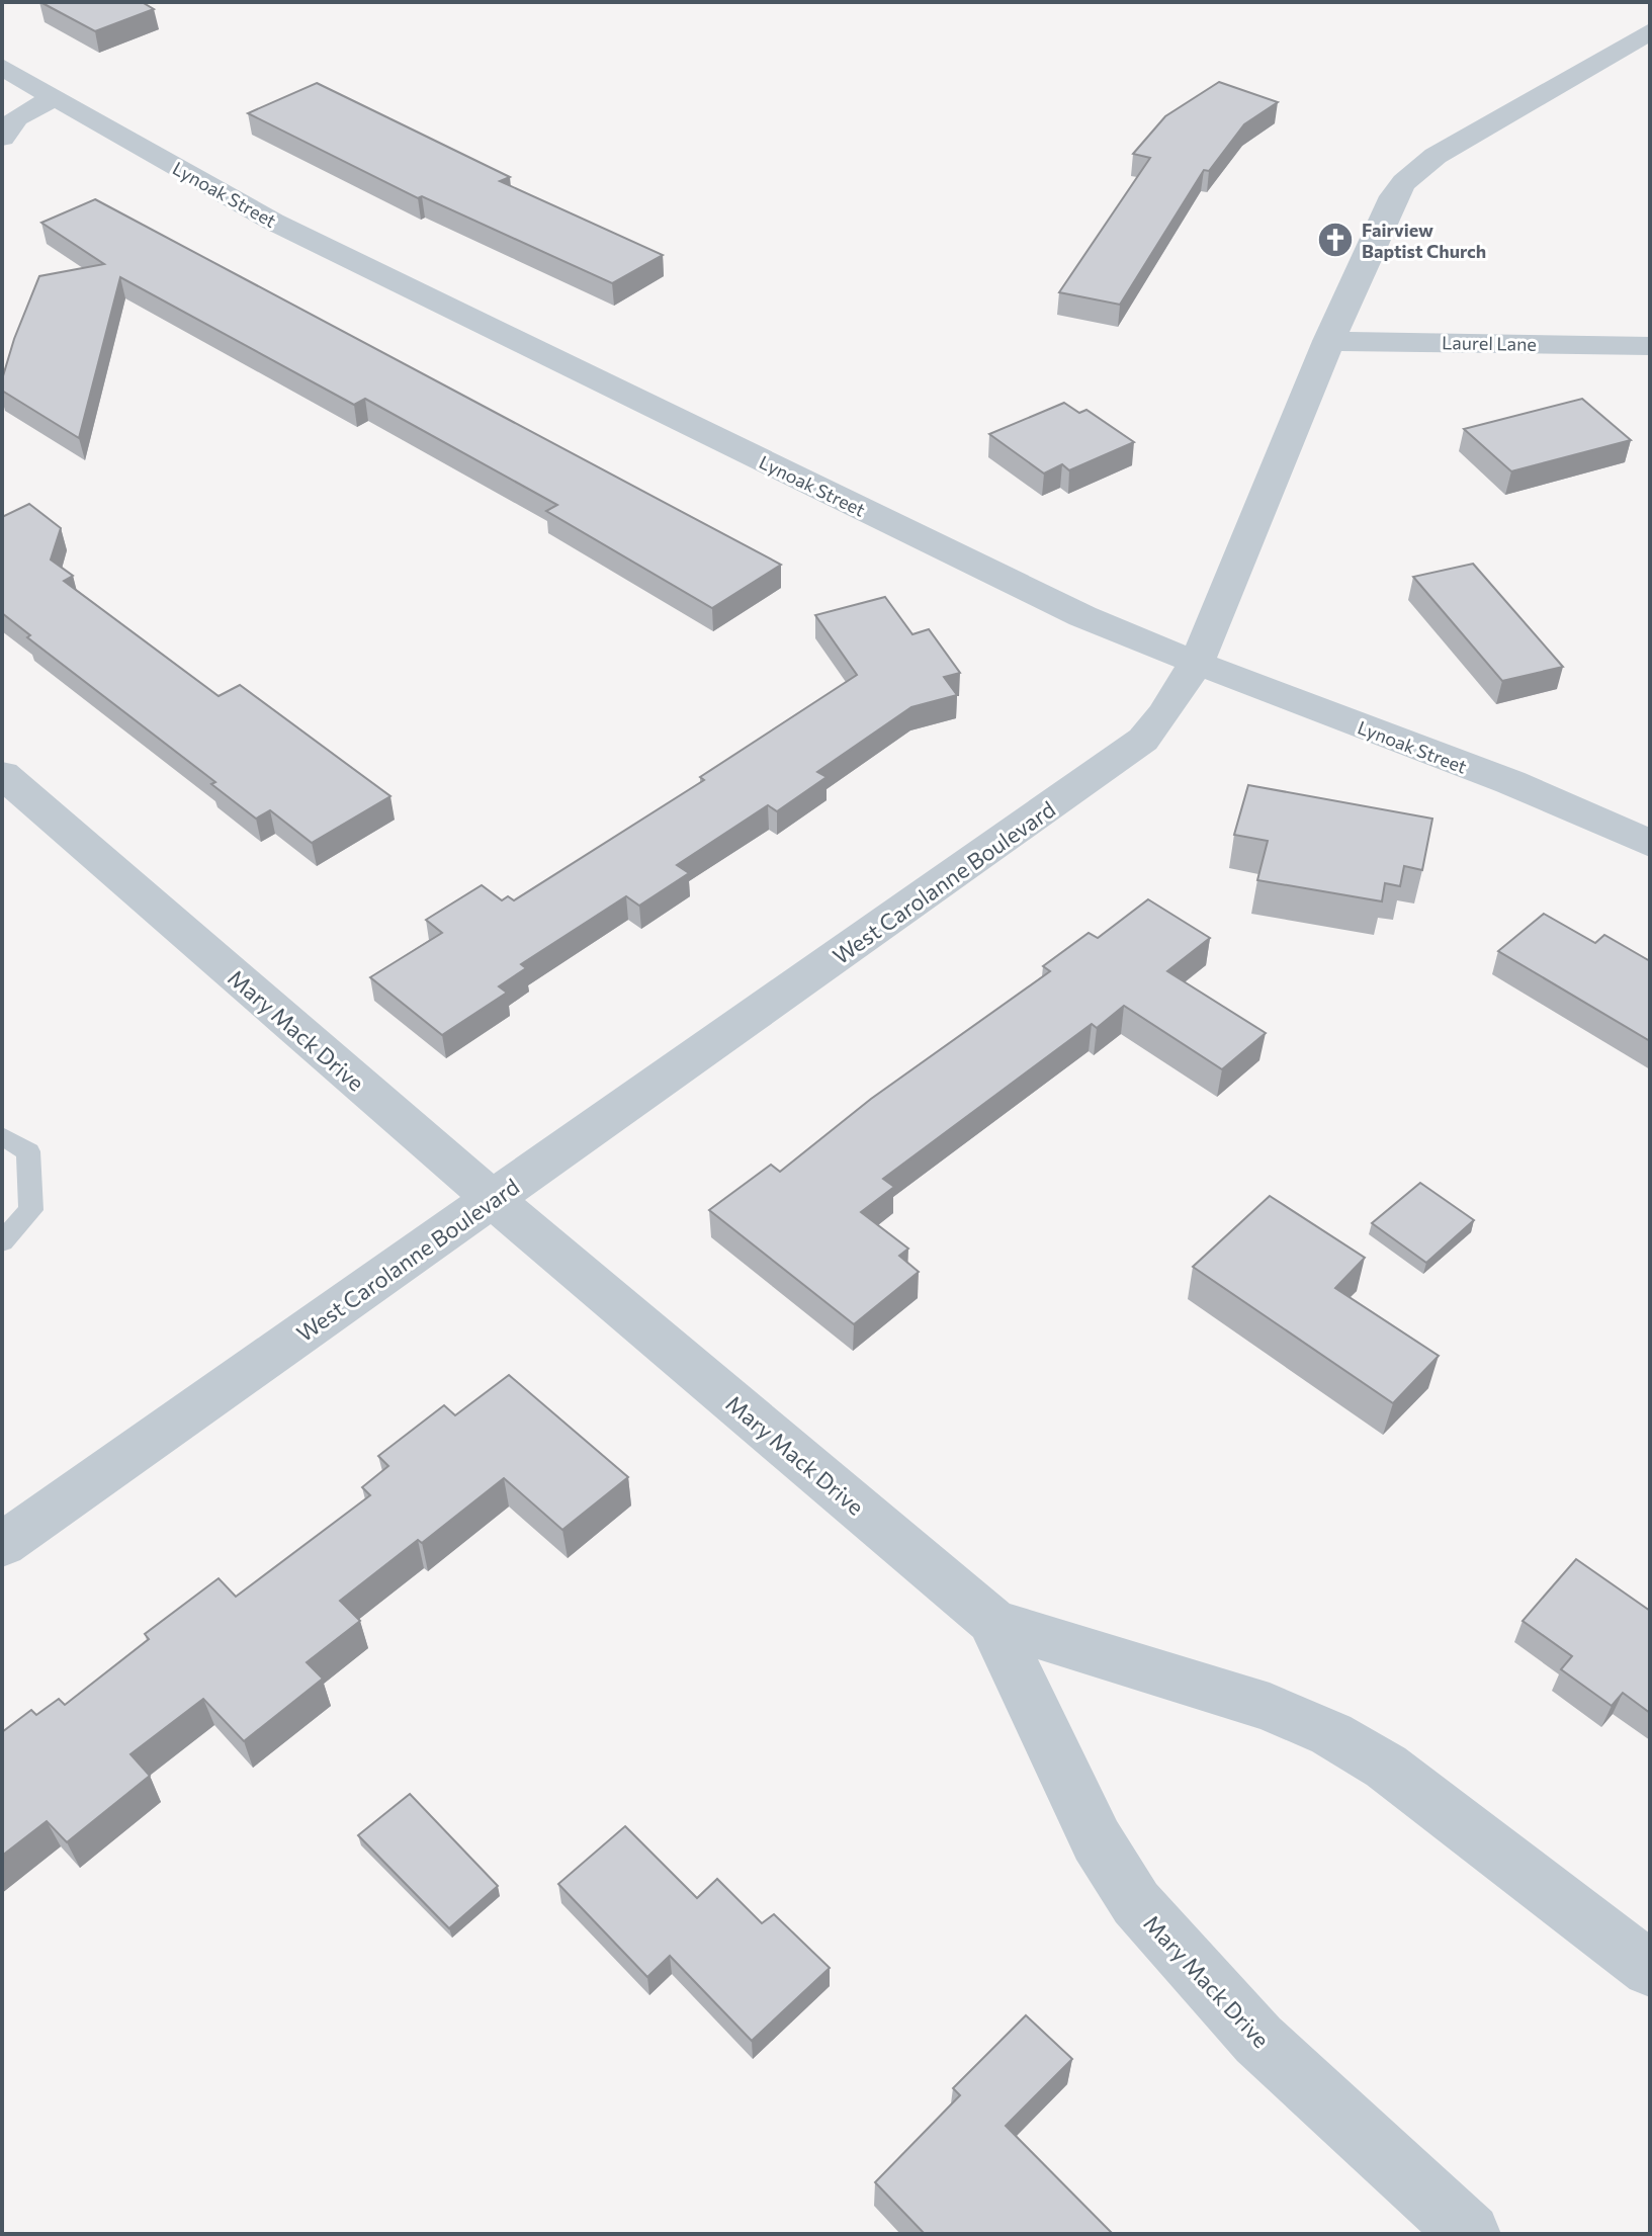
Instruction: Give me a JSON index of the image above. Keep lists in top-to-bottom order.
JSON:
{
  "streets": {
    "street": [
      "Lynoak Street",
      "Laurel Lane",
      "West Carolanne Boulevard",
      "Mary Mack Drive"
    ]
  },
  "crossings": [
    ["Lynoak Street", "West Carolanne Boulevard"],
    ["Laurel Lane", "West Carolanne Boulevard"],
    ["West Carolanne Boulevard", "Mary Mack Drive"]
  ],
  "places": {
    "church": ["Fairview Baptist Church"]
  }
}
